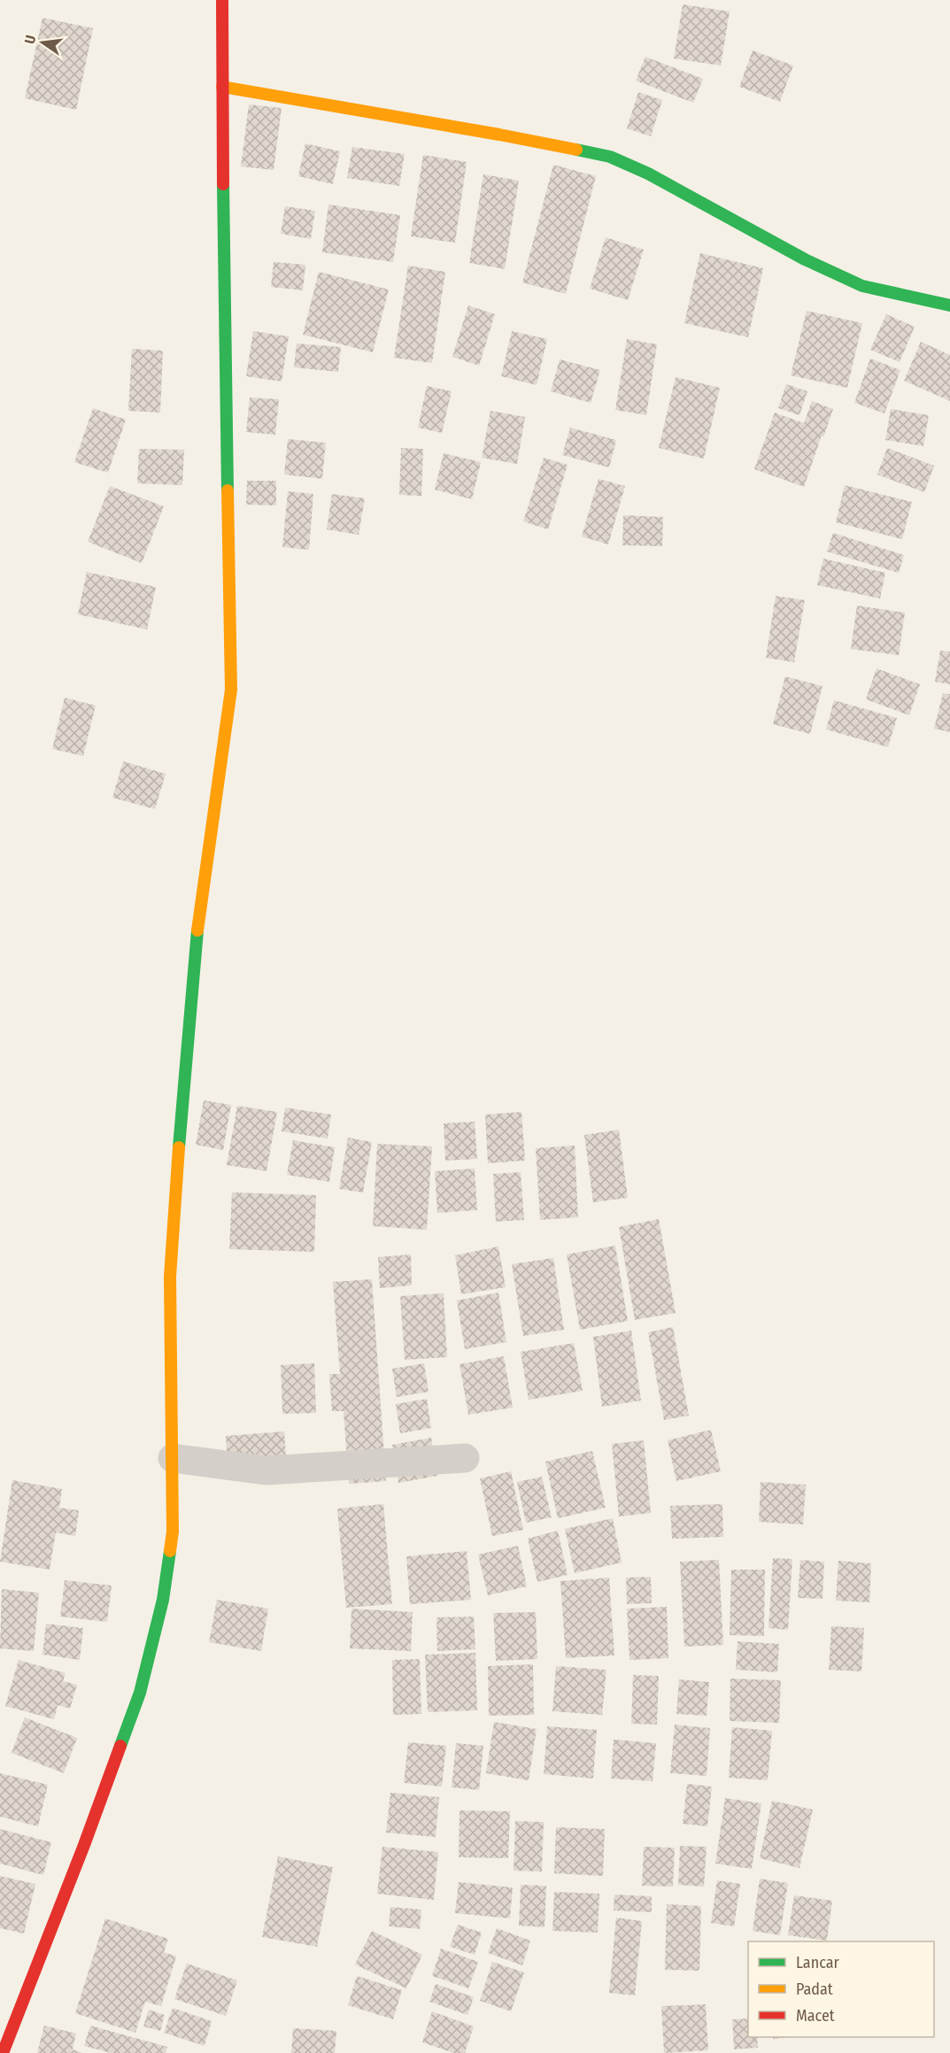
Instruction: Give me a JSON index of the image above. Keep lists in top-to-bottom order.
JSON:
{
  "legend": ["Lancar", "Padat", "Macet"],
  "north": "left"
}
